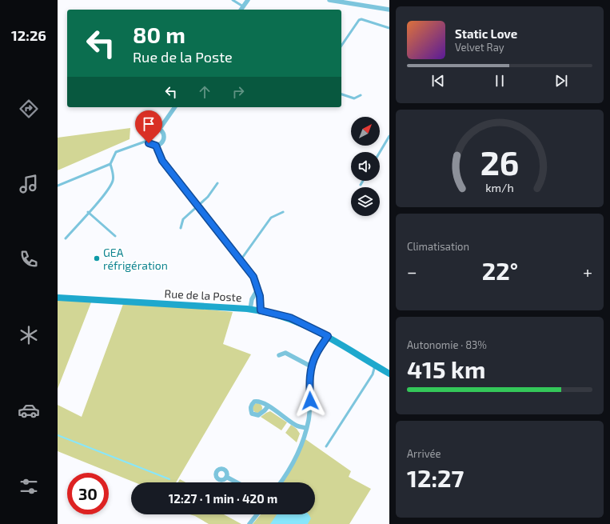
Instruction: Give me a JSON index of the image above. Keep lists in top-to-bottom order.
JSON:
{
  "streets": {
    "street": ["Rue de la Poste"]
  },
  "places": ["GEA réfrigération"],
  "north": "top right",
  "page": {
    "tabs": "12:26",
    "turn": ["80 m", "Rue de la Poste"],
    "song": ["Static Love", "Velvet Ray"],
    "tile": [
      "Climatisation",
      ["Autonomie · 83%", "415 km"],
      ["Arrivée", "12:27"]
    ],
    "heat": ["−", "22°", "+"],
    "limit": "30",
    "trip": "12:27 · 1 min · 420 m",
    "gauge": ["26", "km/h"]
  }
}
